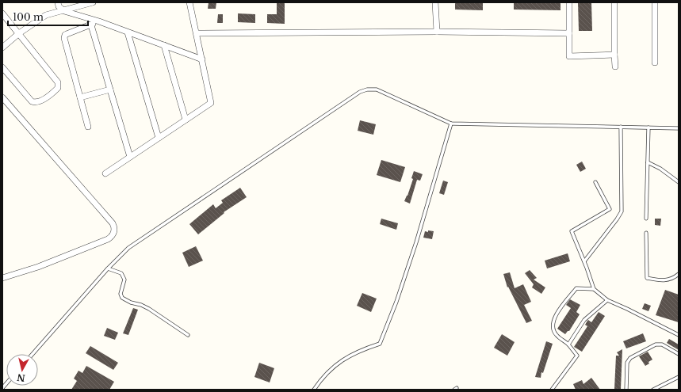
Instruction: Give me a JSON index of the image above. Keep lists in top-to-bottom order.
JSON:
{
  "scale_bar": "100 m",
  "north": "bottom"
}
